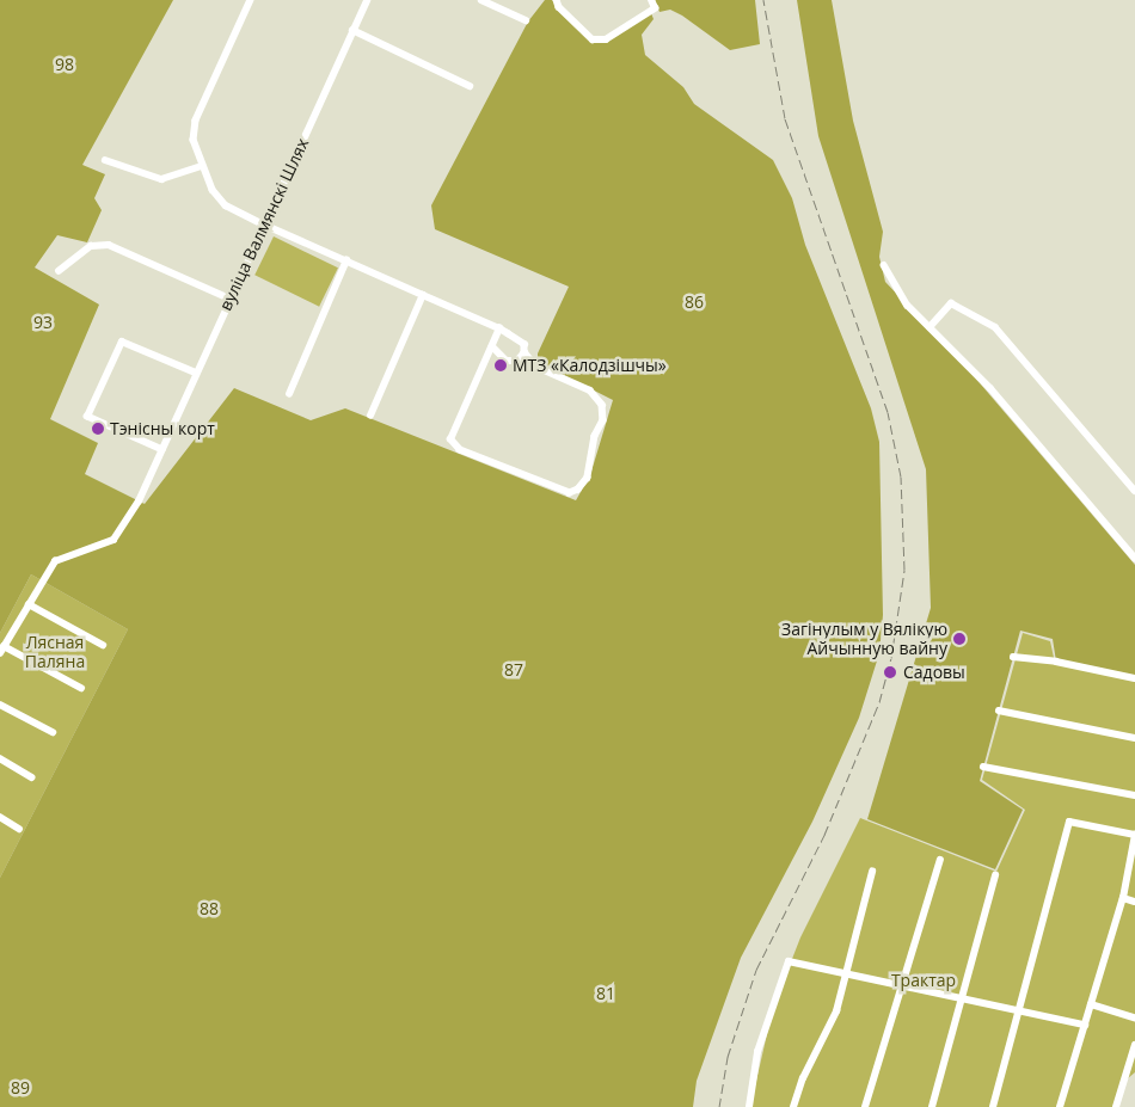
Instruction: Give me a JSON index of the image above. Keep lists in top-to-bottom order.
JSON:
{
  "streets": {
    "street": ["вуліца Валмянскі Шлях"]
  },
  "parks": [
    "98",
    "86",
    "93",
    "Лясная Паляна",
    "87",
    "88",
    "Трактар",
    "81",
    "89"
  ],
  "places": [
    "МТЗ «Калодзішчы»",
    "Тэнісны корт",
    "Загінулым у Вялікую Айчынную вайну",
    "Садовы"
  ]
}
